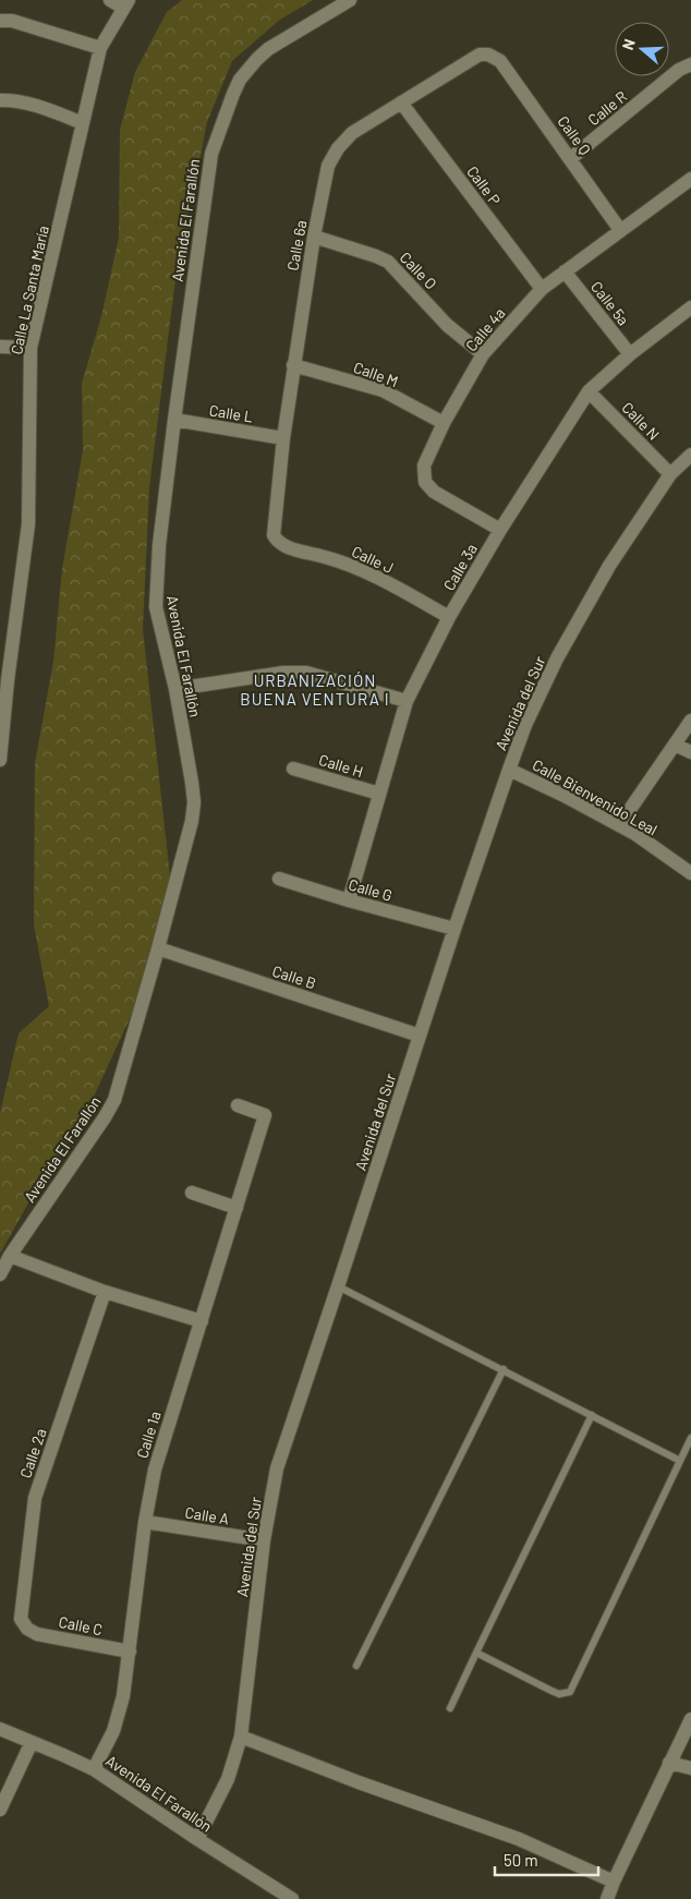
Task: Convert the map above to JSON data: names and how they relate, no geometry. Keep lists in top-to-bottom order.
{
  "streets": {
    "street": [
      "Calle R",
      "Calle Q",
      "Calle P",
      "Avenida El Farallón",
      "Calle 6a",
      "Calle O",
      "Calle La Santa María",
      "Calle 5a",
      "Calle 4a",
      "Calle M",
      "Calle L",
      "Calle N",
      "Calle J",
      "Calle 3a",
      "Avenida del Sur",
      "Calle H",
      "Calle Bienvenido Leal",
      "Calle G",
      "Calle B",
      "Calle 1a",
      "Calle 2a",
      "Calle A",
      "Calle C"
    ]
  },
  "crossings": [
    ["Calle R", "Calle Q"],
    ["Calle Q", "Calle 6a"],
    ["Calle Q", "Calle 4a"],
    ["Calle P", "Calle 6a"],
    ["Calle P", "Calle 4a"],
    ["Avenida El Farallón", "Calle L"],
    ["Avenida El Farallón", "Avenida del Sur"],
    ["Avenida El Farallón", "Calle B"],
    ["Avenida El Farallón", "Calle 1a"],
    ["Calle 6a", "Calle O"],
    ["Calle 6a", "Calle M"],
    ["Calle 6a", "Calle L"],
    ["Calle 6a", "Calle J"],
    ["Calle O", "Calle 4a"],
    ["Calle 5a", "Calle 4a"],
    ["Calle 5a", "Calle 3a"],
    ["Calle 4a", "Calle M"],
    ["Calle 4a", "Calle 3a"],
    ["Calle N", "Calle 3a"],
    ["Calle N", "Avenida del Sur"],
    ["Calle J", "Calle 3a"],
    ["Calle 3a", "Calle H"],
    ["Calle 3a", "Calle G"],
    ["Avenida del Sur", "Calle Bienvenido Leal"],
    ["Avenida del Sur", "Calle G"],
    ["Avenida del Sur", "Calle B"],
    ["Avenida del Sur", "Calle A"],
    ["Calle 1a", "Calle A"],
    ["Calle 1a", "Calle C"],
    ["Calle 2a", "Calle C"]
  ],
  "districts": ["URBANIZACIÓN BUENA VENTURA I"],
  "scale_bar": "50 m",
  "north": "left"
}
